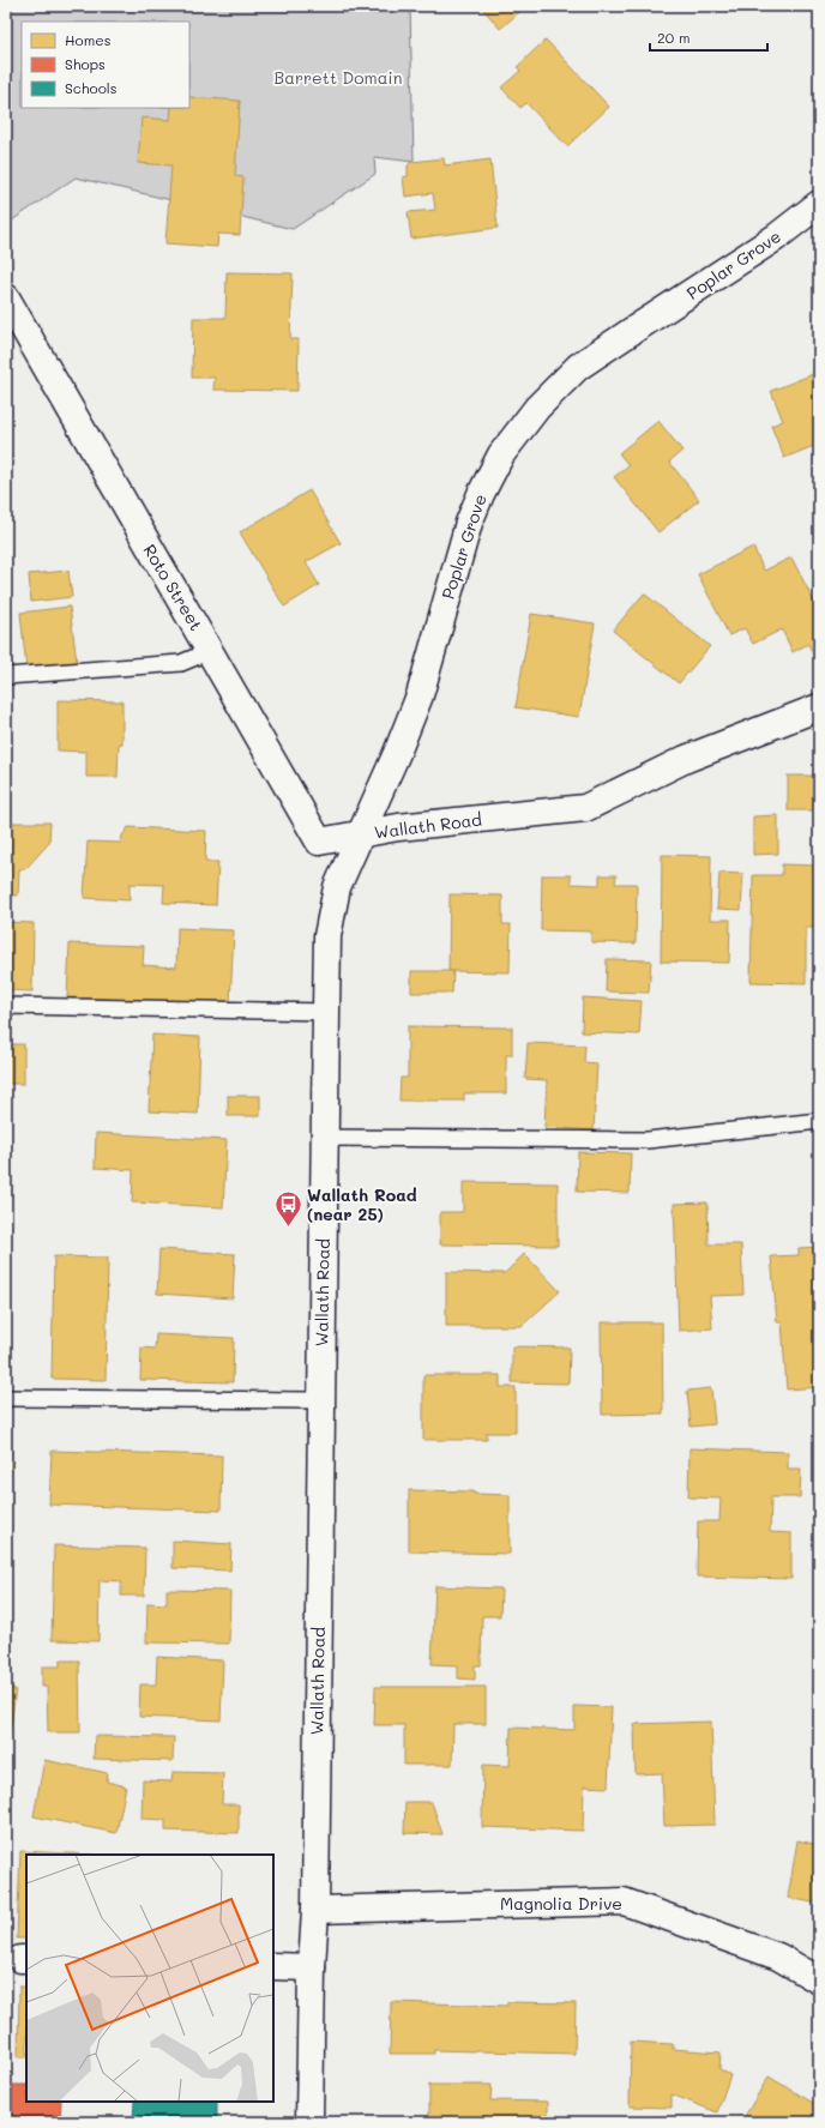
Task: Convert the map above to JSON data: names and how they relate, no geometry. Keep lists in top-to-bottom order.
{
  "streets": {
    "street": [
      "Poplar Grove",
      "Roto Street",
      "Wallath Road",
      "Magnolia Drive"
    ]
  },
  "crossings": [
    ["Poplar Grove", "Roto Street"],
    ["Poplar Grove", "Wallath Road"],
    ["Roto Street", "Wallath Road"],
    ["Wallath Road", "Magnolia Drive"]
  ],
  "parks": ["Barrett Domain"],
  "places": {
    "bus stop": ["Wallath Road (near 25)"]
  },
  "legend": ["Homes", "Shops", "Schools"],
  "scale_bar": "20 m"
}
